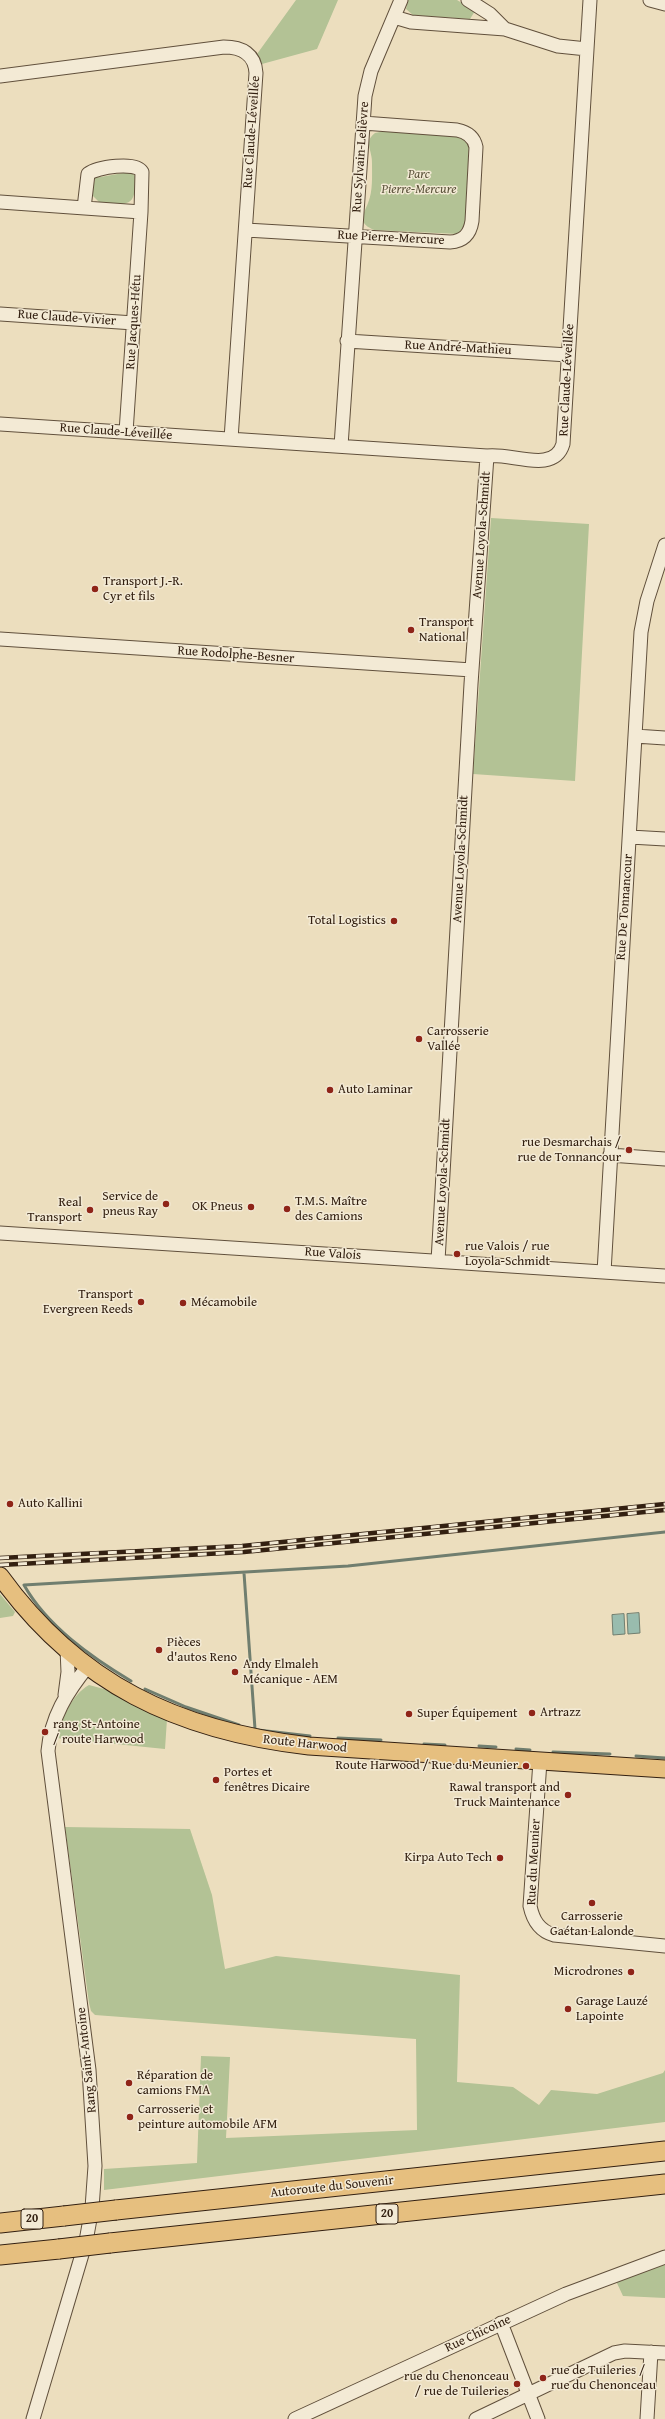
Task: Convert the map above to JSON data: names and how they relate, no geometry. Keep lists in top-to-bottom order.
{
  "streets": {
    "highway": ["Autoroute du Souvenir", "20"],
    "main road": ["Route Harwood"],
    "street": [
      "Rue Claude-Léveillée",
      "Rue Sylvain-Lelièvre",
      "Rue Pierre-Mercure",
      "Rue Claude-Vivier",
      "Rue Jacques-Hétu",
      "Rue André-Mathieu",
      "Avenue Loyola-Schmidt",
      "Rue Rodolphe-Besner",
      "Rue De Tonnancour",
      "Rue Valois",
      "Rue du Meunier",
      "Rang Saint-Antoine",
      "Rue Chicoine"
    ]
  },
  "crossings": [
    ["Rue Claude-Léveillée", "Rue Sylvain-Lelièvre"],
    ["Rue Claude-Léveillée", "Rue Pierre-Mercure"],
    ["Rue Claude-Léveillée", "Rue Jacques-Hétu"],
    ["Rue Claude-Léveillée", "Rue André-Mathieu"],
    ["Rue Claude-Léveillée", "Avenue Loyola-Schmidt"],
    ["Rue Sylvain-Lelièvre", "Rue Pierre-Mercure"],
    ["Rue Sylvain-Lelièvre", "Rue André-Mathieu"],
    ["Rue Claude-Vivier", "Rue Jacques-Hétu"],
    ["Avenue Loyola-Schmidt", "Rue Rodolphe-Besner"],
    ["Avenue Loyola-Schmidt", "Rue Valois"],
    ["Rue De Tonnancour", "Rue Valois"],
    ["Route Harwood", "Rue du Meunier"],
    ["Route Harwood", "Rang Saint-Antoine"]
  ],
  "parks": ["Parc Pierre-Mercure"],
  "places": [
    "Transport J.-R. Cyr et fils",
    "Transport National",
    "Total Logistics",
    "Carrosserie Vallée",
    "Auto Laminar",
    "rue Desmarchais / rue de Tonnancour",
    "Service de pneus Ray",
    "OK Pneus",
    "T.M.S. Maître des Camions",
    "Real Transport",
    "rue Valois / rue Loyola-Schmidt",
    "Transport Evergreen Reeds",
    "Mécamobile",
    "Auto Kallini",
    "Pièces d'autos Reno",
    "Andy Elmaleh Mécanique - AEM",
    "Artrazz",
    "Super Équipement",
    "rang St-Antoine / route Harwood",
    "Route Harwood / Rue du Meunier",
    "Portes et fenêtres Dicaire",
    "Rawal transport and Truck Maintenance",
    "Kirpa Auto Tech",
    "Carrosserie Gaétan Lalonde",
    "Microdrones",
    "Garage Lauzé Lapointe",
    "Réparation de camions FMA",
    "Carrosserie et peinture automobile AFM",
    "rue de Tuileries / rue du Chenonceau",
    "rue du Chenonceau / rue de Tuileries"
  ]
}
